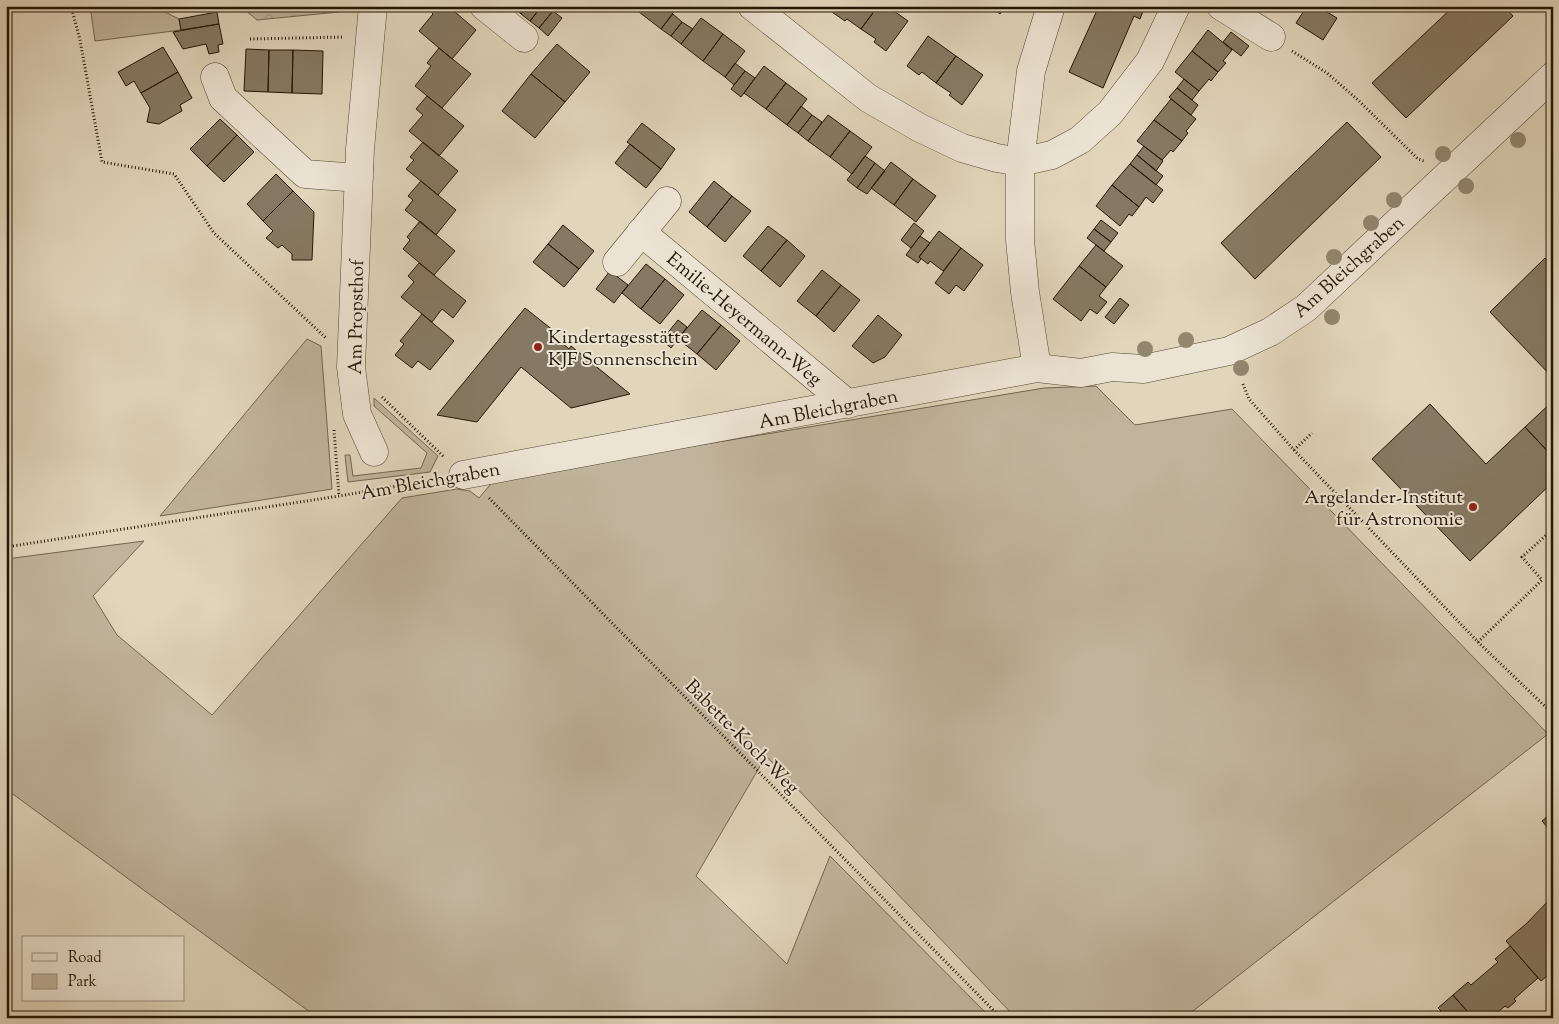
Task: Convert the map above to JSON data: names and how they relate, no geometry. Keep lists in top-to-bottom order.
{
  "streets": {
    "street": ["Am Bleichgraben", "Am Propsthof", "Emilie-Heyermann-Weg"],
    "path": ["Babette-Koch-Weg"]
  },
  "crossings": [
    ["Am Bleichgraben", "Emilie-Heyermann-Weg"],
    ["Am Bleichgraben", "Babette-Koch-Weg"],
    ["Am Propsthof", "Babette-Koch-Weg"]
  ],
  "places": ["Kindertagesstätte KJF Sonnenschein", "Argelander-Institut für Astronomie"],
  "legend": ["Road", "Park"]
}
